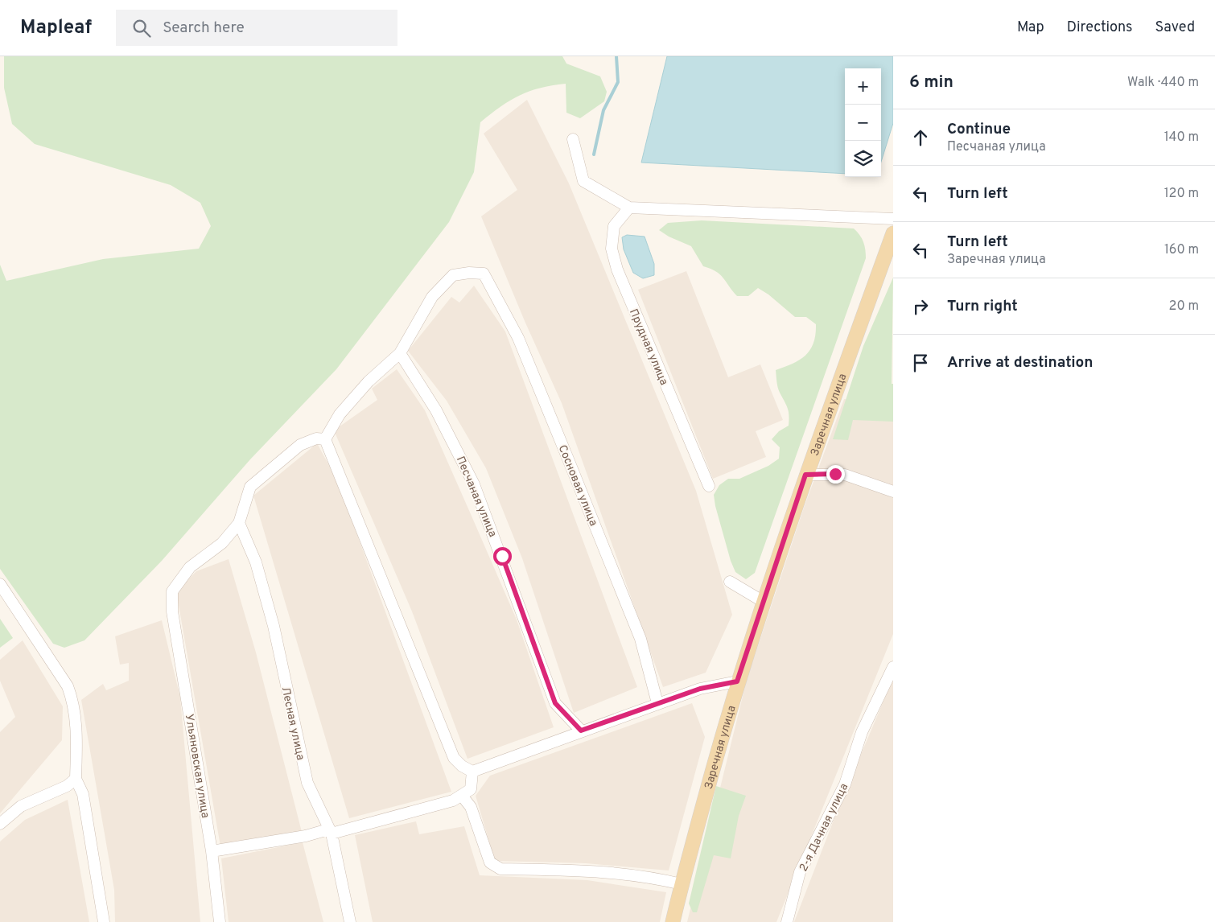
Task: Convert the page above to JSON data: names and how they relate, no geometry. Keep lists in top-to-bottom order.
{
  "streets": {
    "main road": ["Заречная улица"],
    "street": [
      "Прудная улица",
      "Сосновая улица",
      "Песчаная улица",
      "Лесная улица",
      "Ульяновская улица",
      "2-я Дачная улица"
    ]
  },
  "crossings": [
    ["Сосновая улица", "Песчаная улица"],
    ["Лесная улица", "Ульяновская улица"]
  ],
  "page": {
    "header": "Mapleaf",
    "search": "Search here",
    "nav": ["Map", "Directions", "Saved"],
    "heading": ["6 min", "Walk · 440 m"],
    "map_buttons": ["+", "−"],
    "list": [
      ["Continue", "Песчаная улица", "140 m"],
      ["Turn left", "120 m"],
      ["Turn left", "Заречная улица", "160 m"],
      ["Turn right", "20 m"],
      "Arrive at destination"
    ]
  }
}
